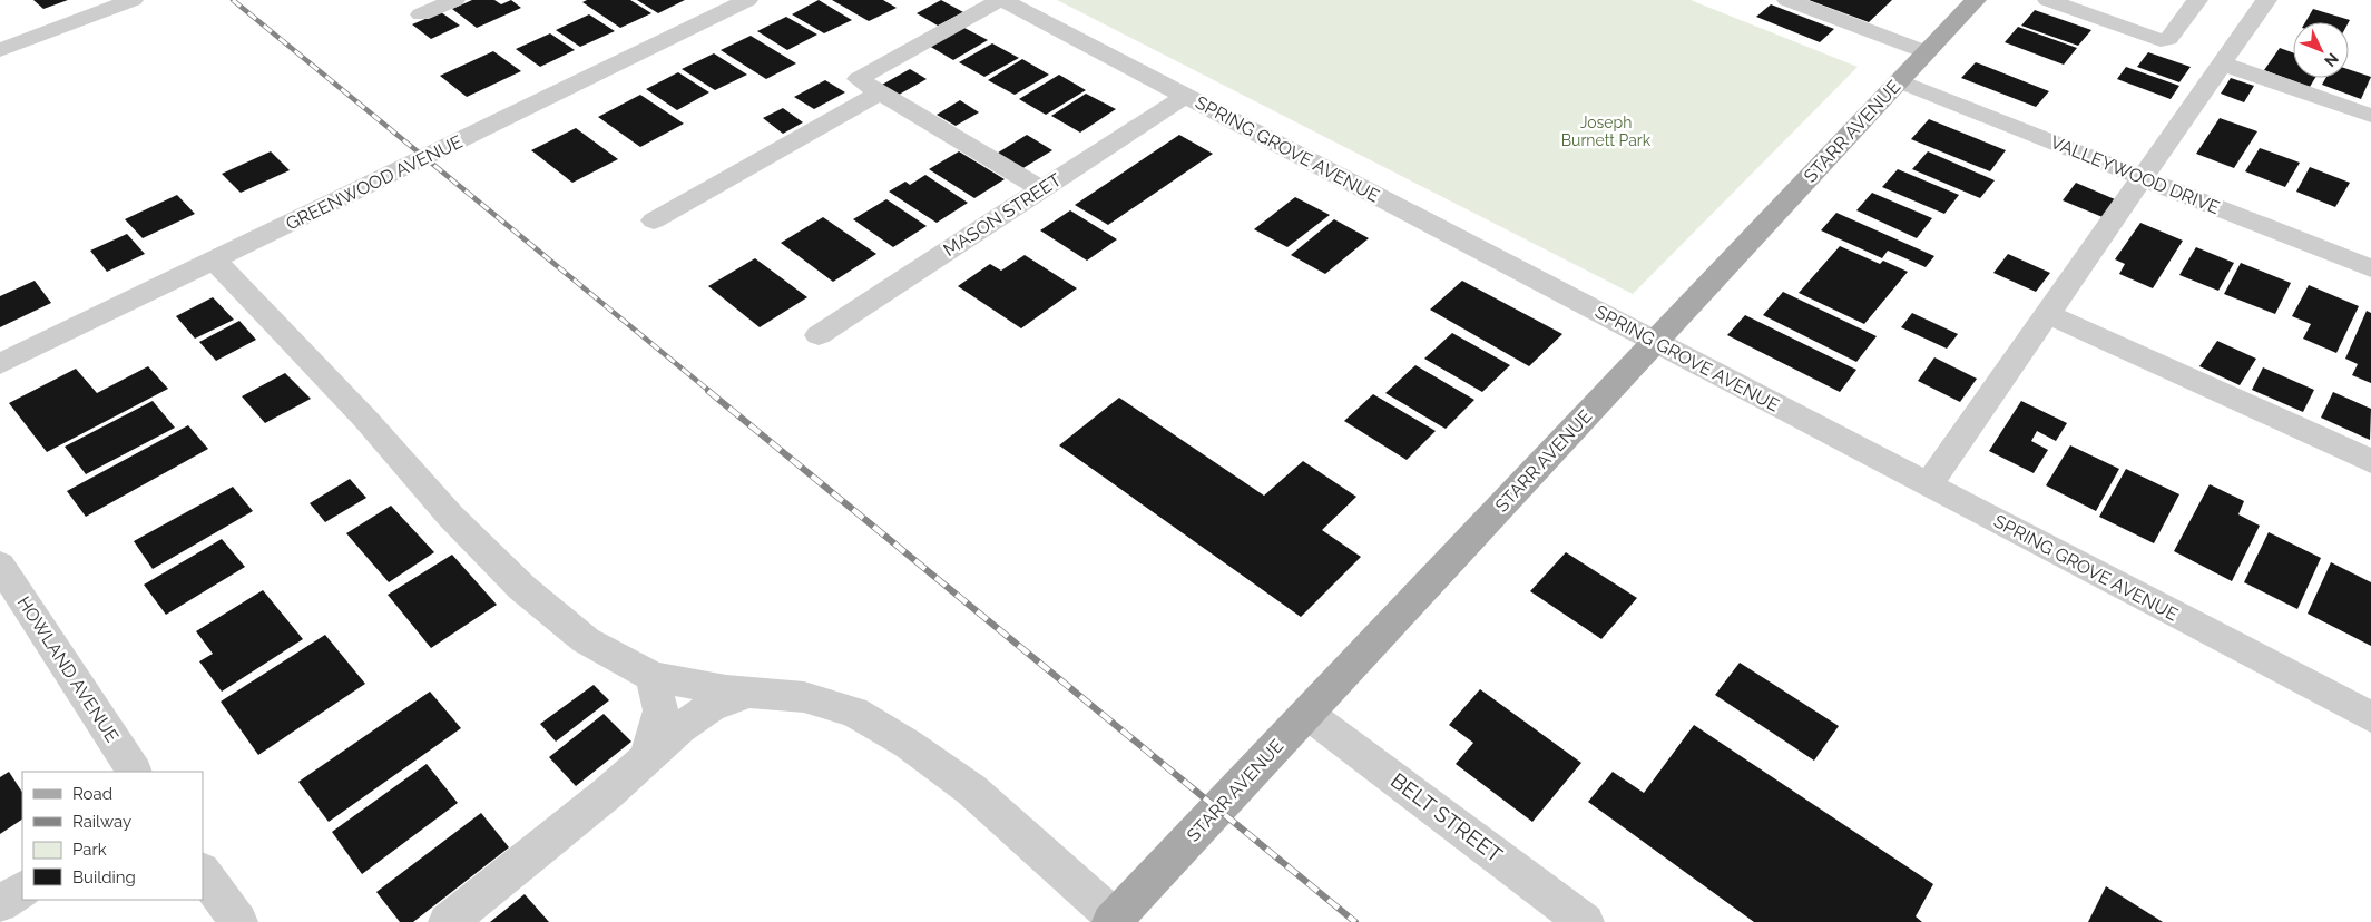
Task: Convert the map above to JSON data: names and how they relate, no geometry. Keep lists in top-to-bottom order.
{
  "streets": {
    "main road": ["STARR AVENUE"],
    "street": [
      "SPRING GROVE AVENUE",
      "VALLEYWOOD DRIVE",
      "GREENWOOD AVENUE",
      "MASON STREET",
      "HOWLAND AVENUE",
      "BELT STREET"
    ]
  },
  "crossings": [
    ["STARR AVENUE", "SPRING GROVE AVENUE"],
    ["STARR AVENUE", "VALLEYWOOD DRIVE"],
    ["STARR AVENUE", "BELT STREET"],
    ["SPRING GROVE AVENUE", "MASON STREET"]
  ],
  "parks": ["Joseph Burnett Park"],
  "legend": [
    "Road",
    "Railway",
    "Park",
    "Building"
  ],
  "north": "bottom right"
}
